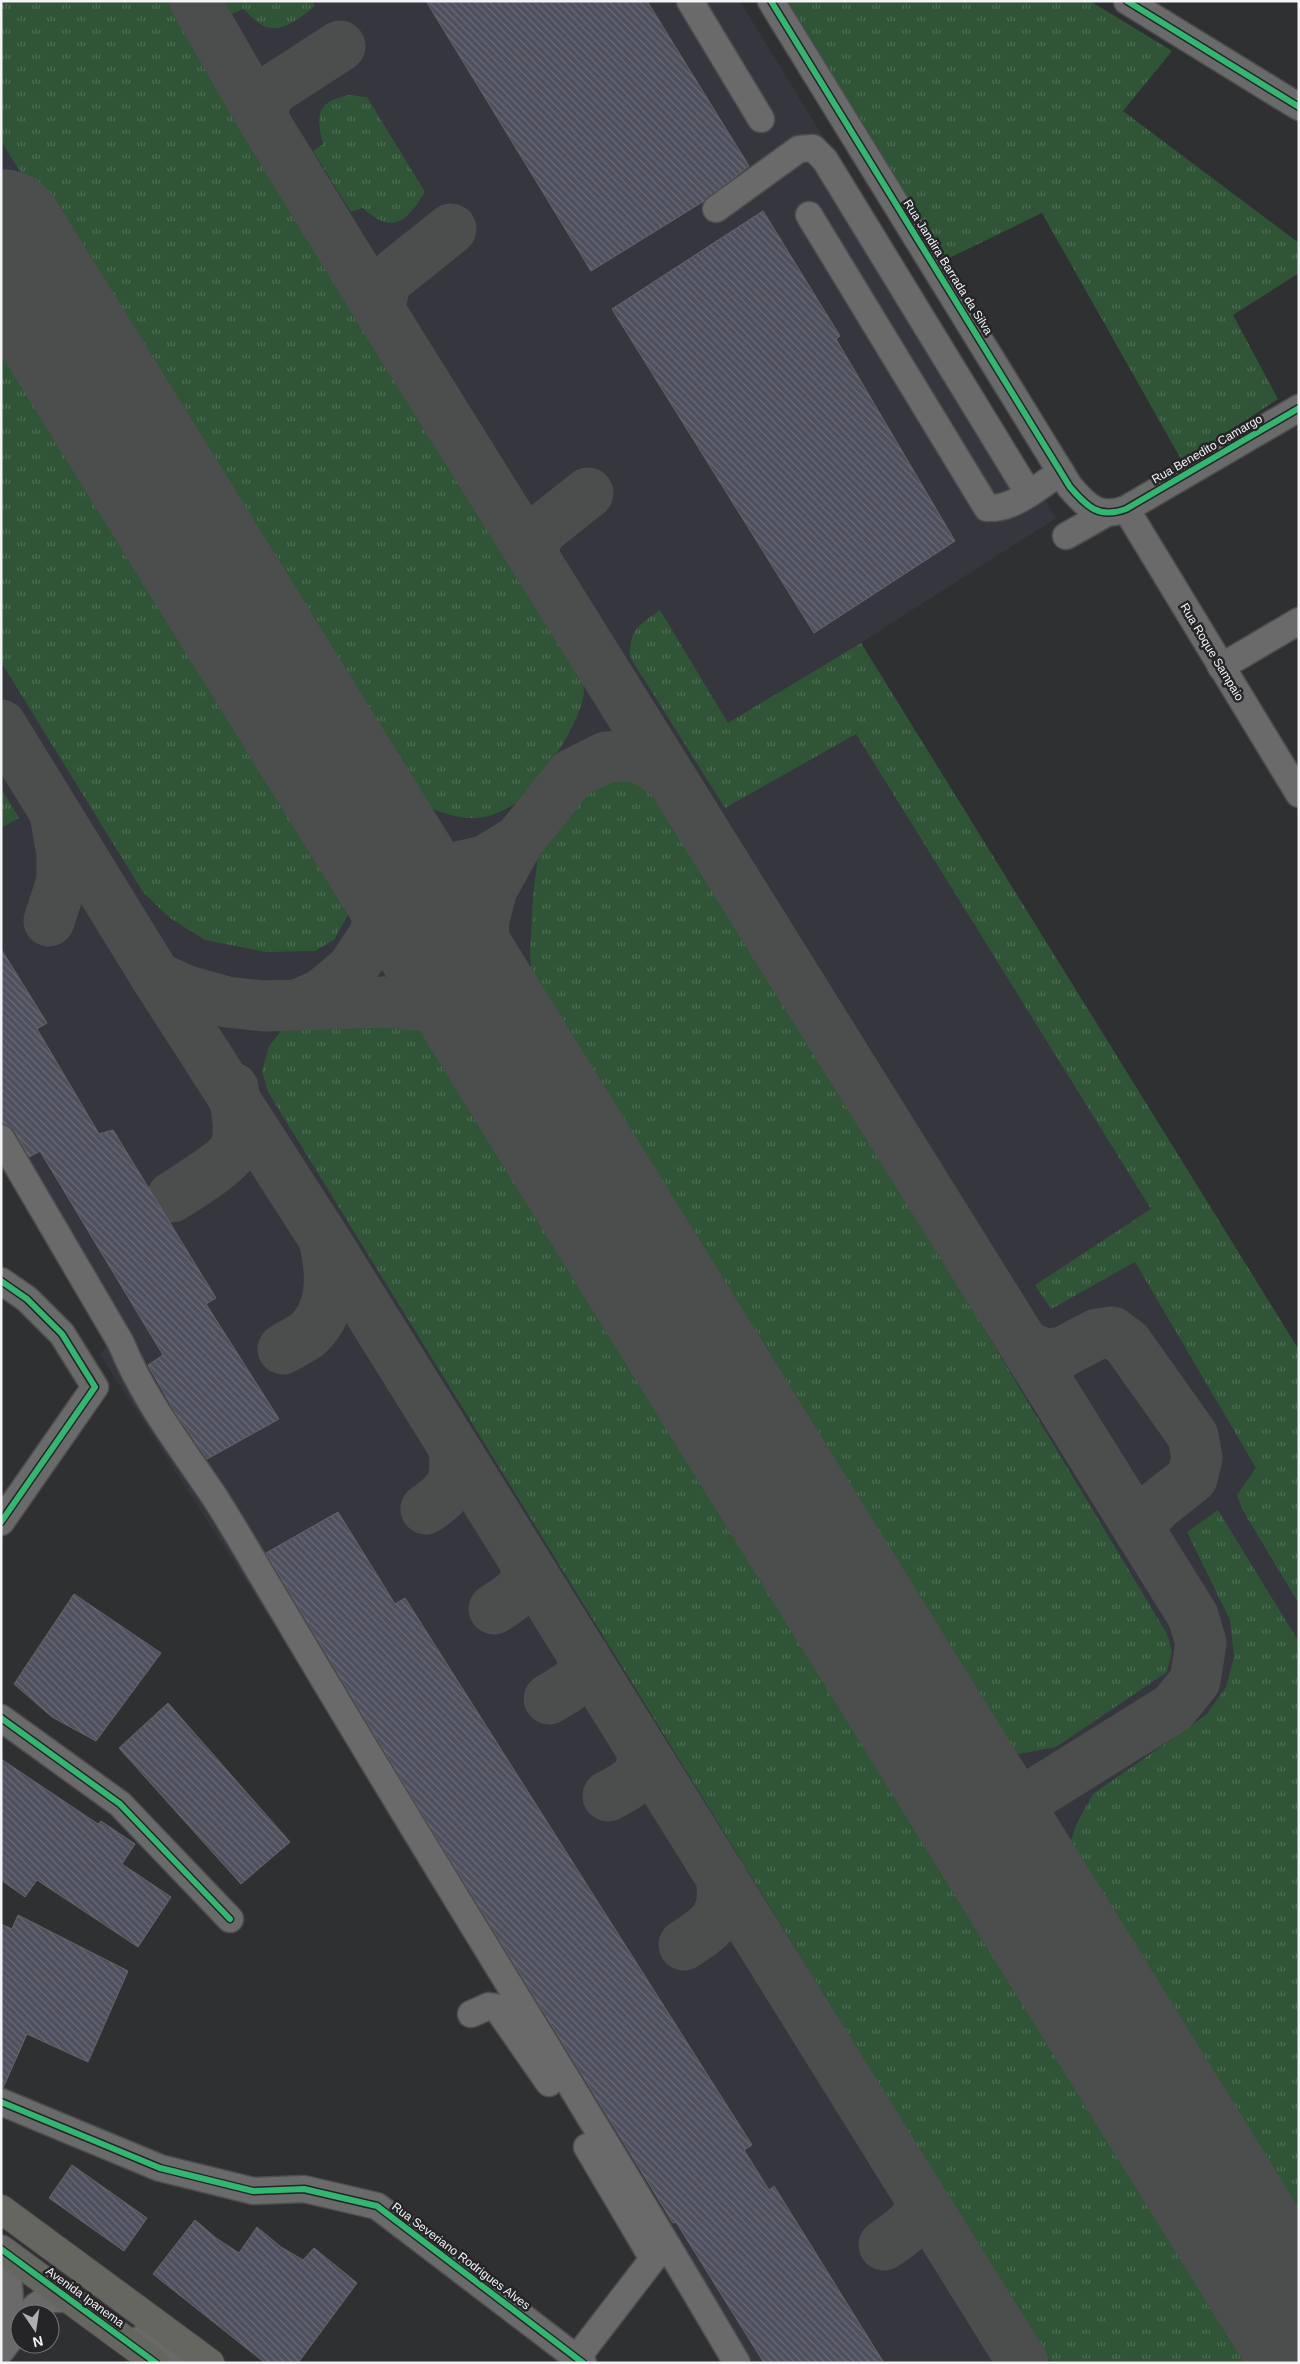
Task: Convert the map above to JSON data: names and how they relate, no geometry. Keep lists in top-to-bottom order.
{
  "streets": {
    "main road": ["Avenida Ipanema"],
    "street": [
      "Rua Jandira Barrada da Silva",
      "Rua Benedito Camargo",
      "Rua Roque Sampaio",
      "Rua Severiano Rodrigues Alves"
    ]
  },
  "crossings": [
    ["Rua Jandira Barrada da Silva", "Rua Benedito Camargo"],
    ["Rua Jandira Barrada da Silva", "Rua Roque Sampaio"],
    ["Rua Benedito Camargo", "Rua Roque Sampaio"]
  ],
  "north": "bottom"
}
